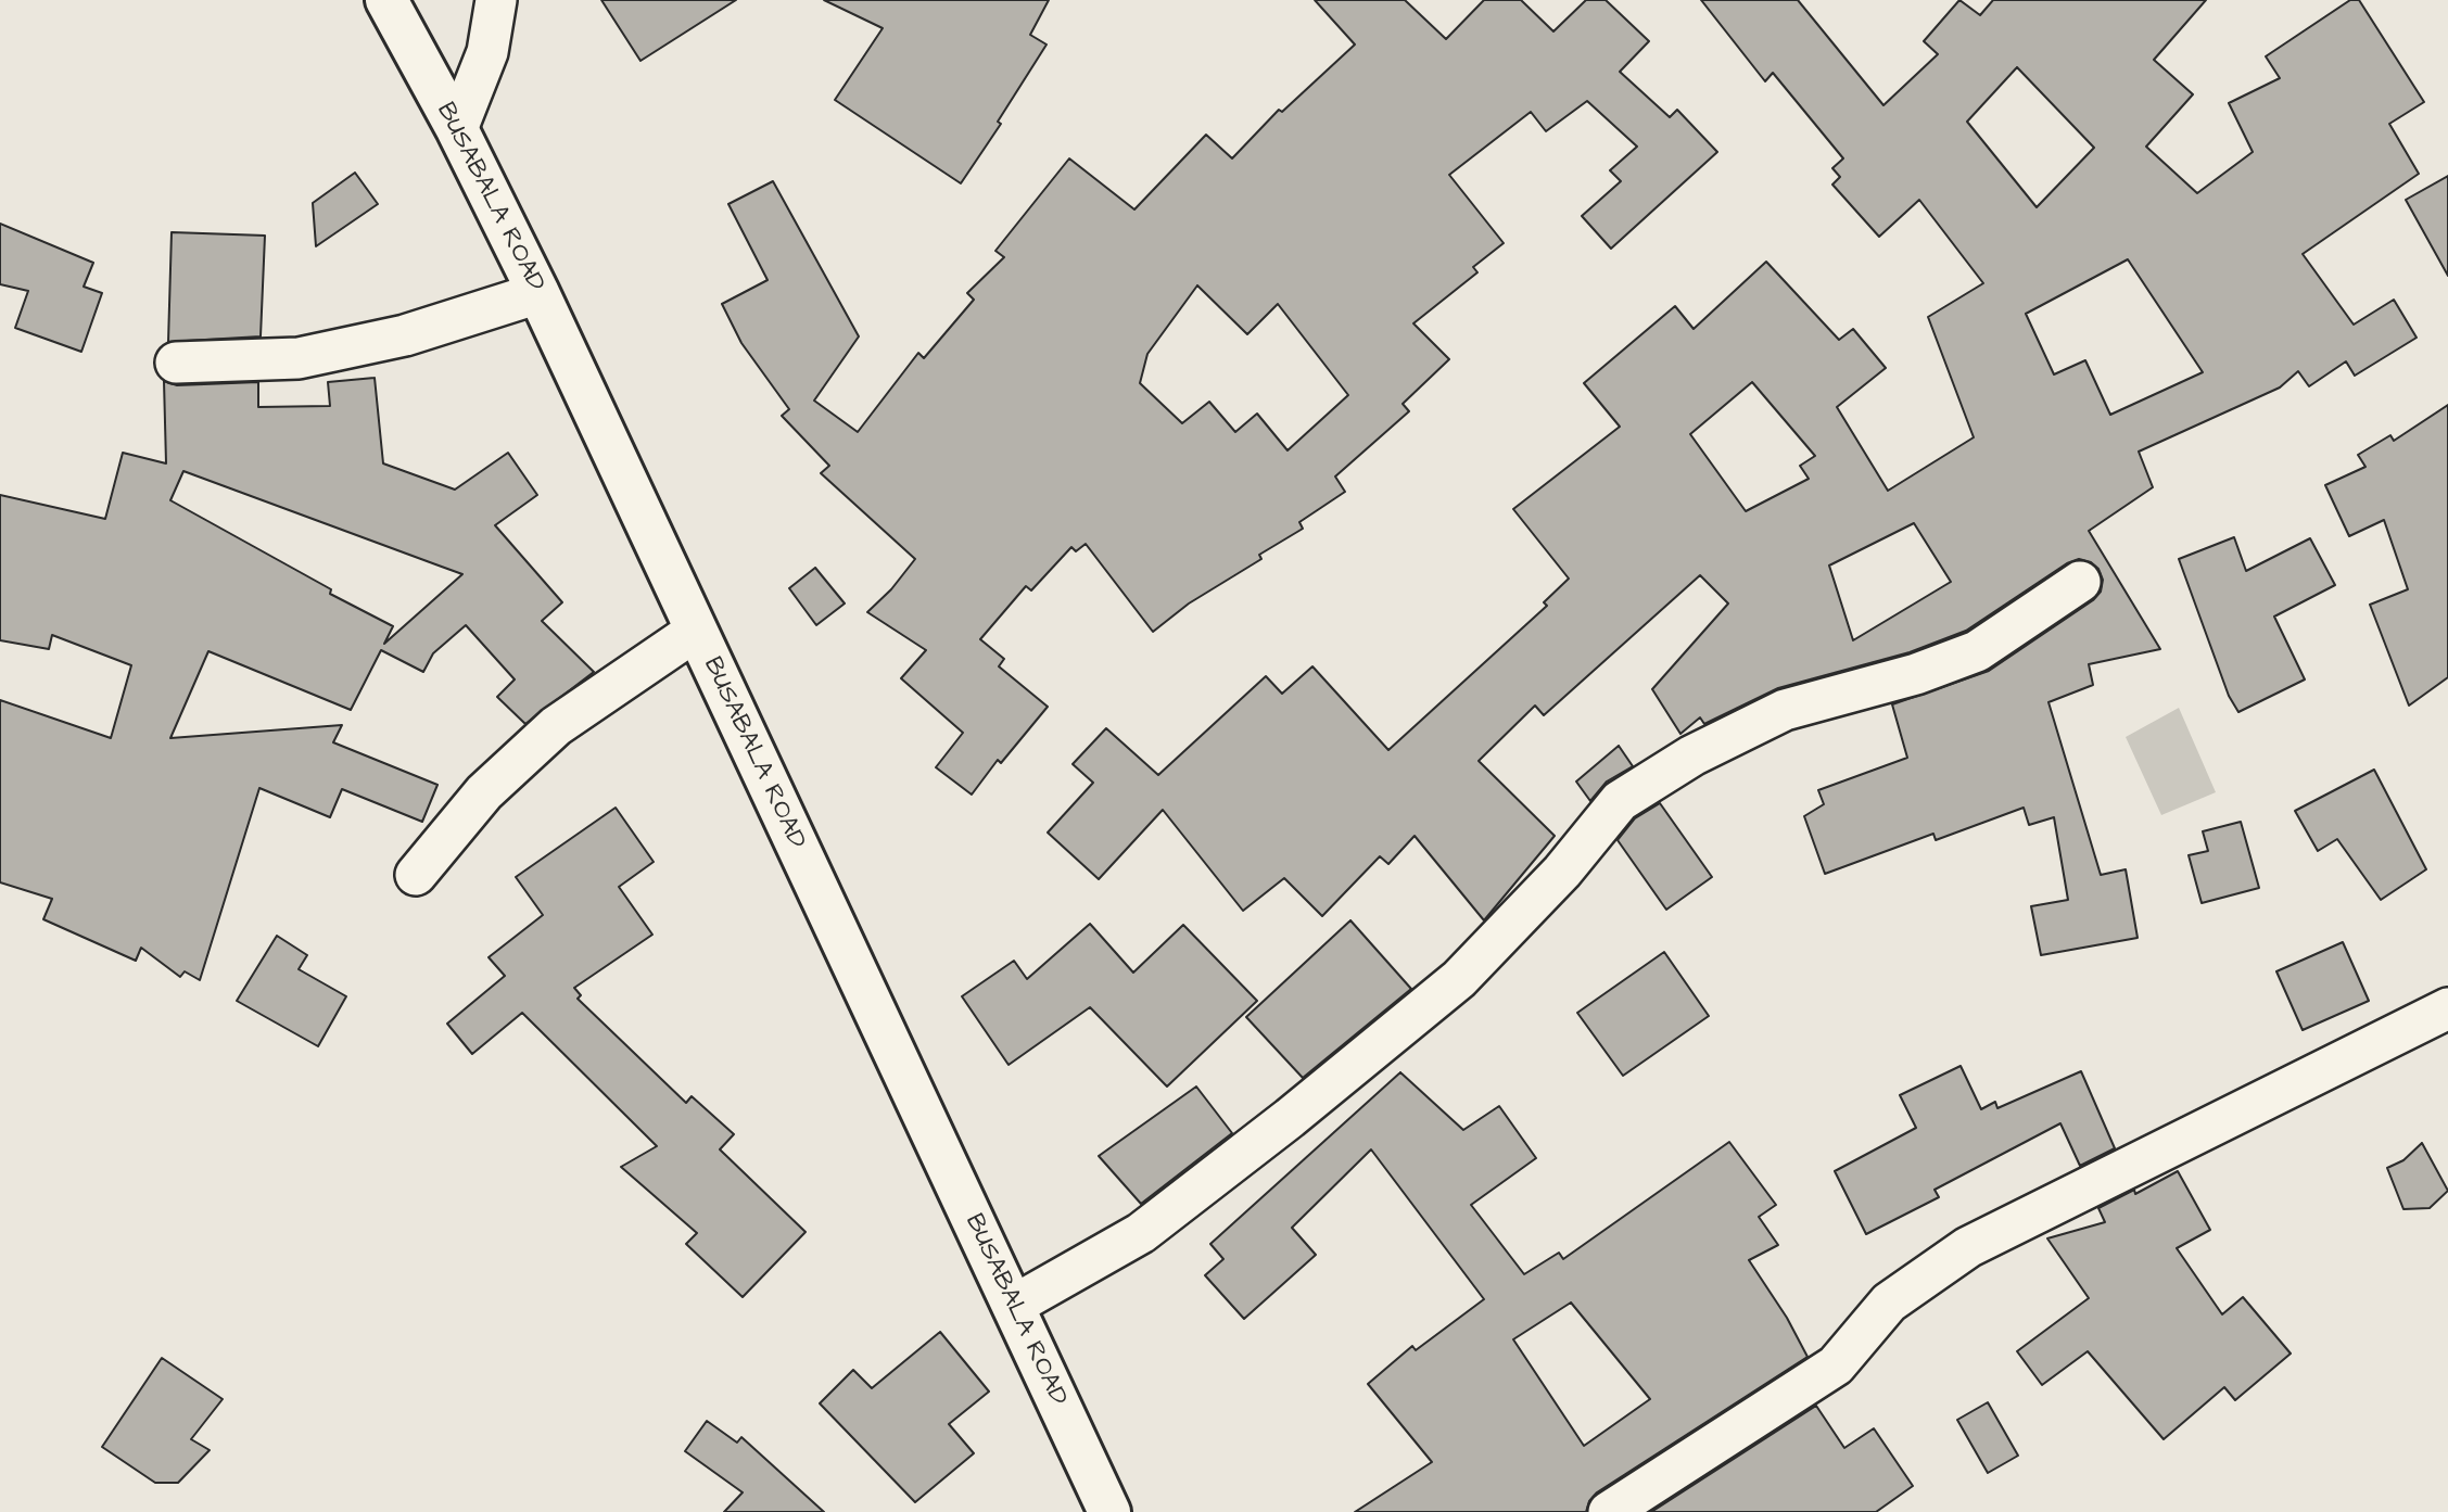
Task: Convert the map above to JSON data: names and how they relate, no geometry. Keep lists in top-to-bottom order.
{
  "streets": {
    "street": ["BUSABALA ROAD"]
  }
}
